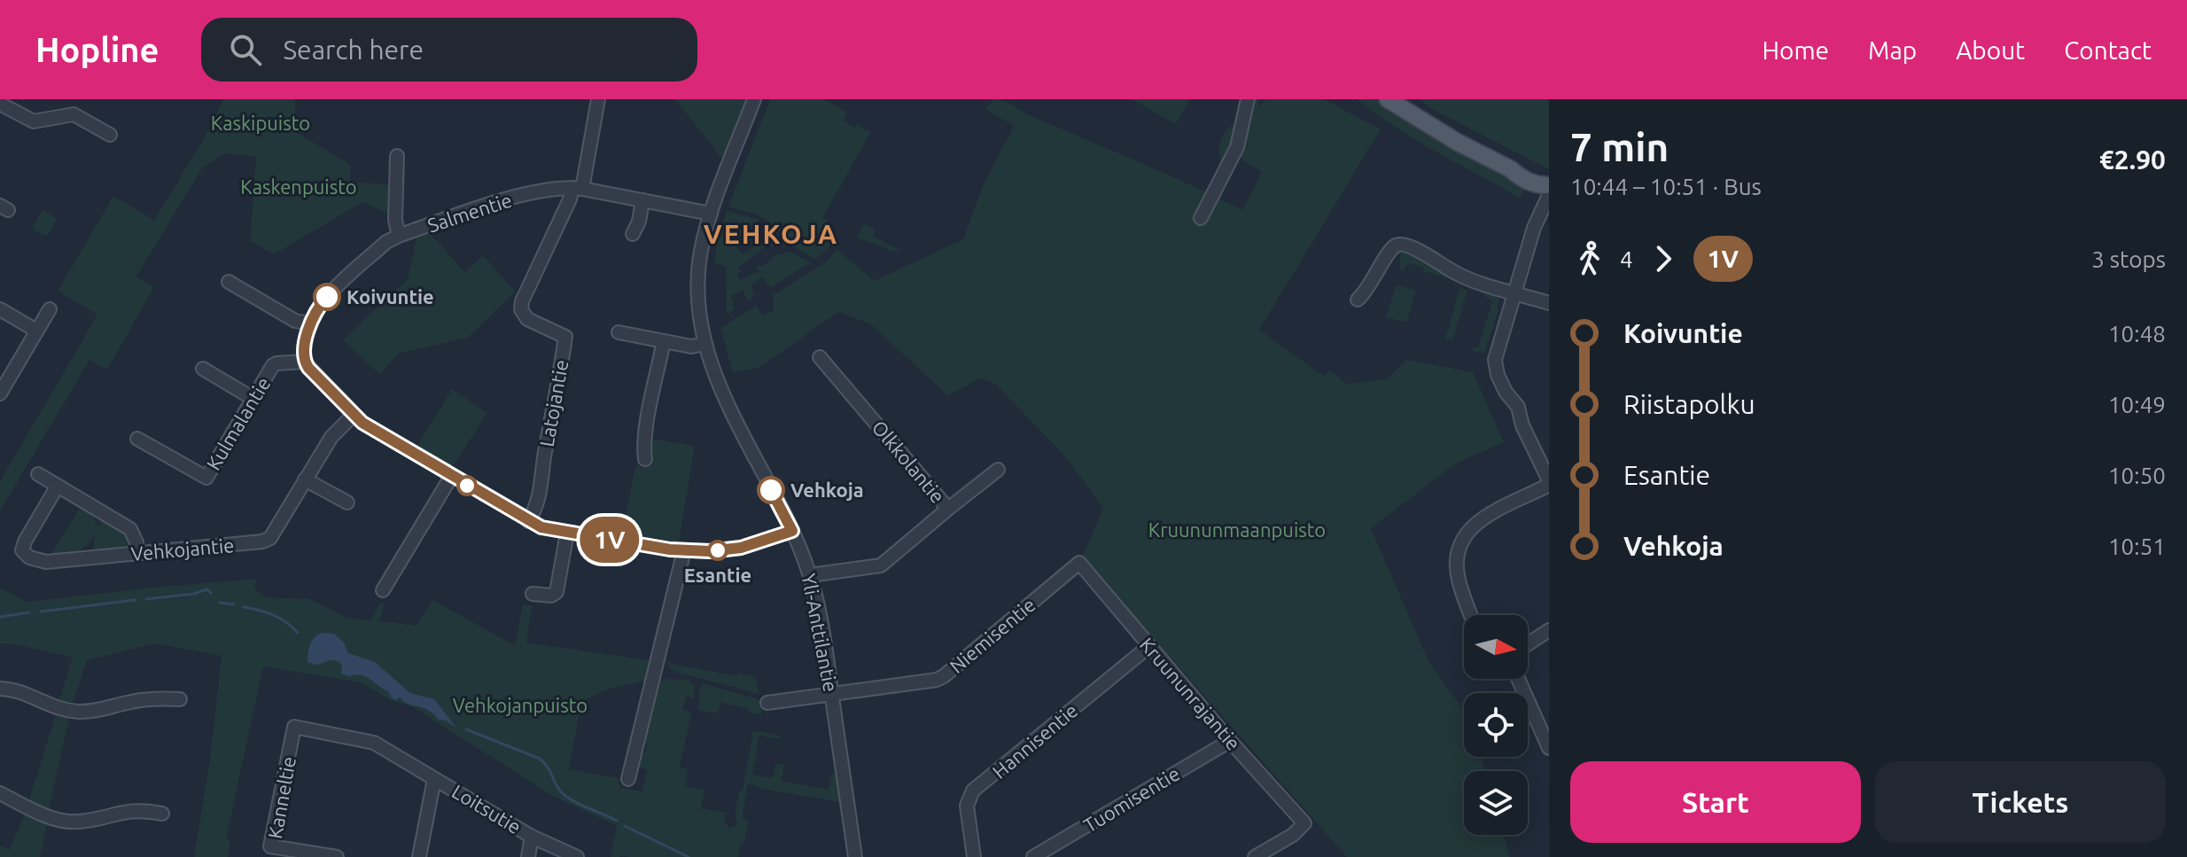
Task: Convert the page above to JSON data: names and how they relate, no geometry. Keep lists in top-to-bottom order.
{
  "streets": {
    "street": [
      "Salmentie",
      "Latojantie",
      "Kulmalantie",
      "Olkkolantie",
      "Vehkojantie",
      "Yli-Anttilantie",
      "Niemisentie",
      "Kruununrajantie",
      "Hannisentie",
      "Kanneltie",
      "Tuomisentie",
      "Loitsutie"
    ]
  },
  "crossings": [
    ["Salmentie", "Latojantie"],
    ["Salmentie", "Kulmalantie"],
    ["Salmentie", "Yli-Anttilantie"],
    ["Olkkolantie", "Yli-Anttilantie"],
    ["Yli-Anttilantie", "Niemisentie"],
    ["Niemisentie", "Kruununrajantie"],
    ["Kruununrajantie", "Hannisentie"],
    ["Kruununrajantie", "Tuomisentie"],
    ["Kanneltie", "Loitsutie"]
  ],
  "districts": ["VEHKOJA"],
  "parks": [
    "Kaskipuisto",
    "Kaskenpuisto",
    "Kruununmaanpuisto",
    "Vehkojanpuisto"
  ],
  "places": ["Koivuntie", "Vehkoja", "Esantie"],
  "lines": ["bus line 1V"],
  "north": "right",
  "page": {
    "header": "Hopline",
    "search": "Search here",
    "nav": [
      "Home",
      "Map",
      "About",
      "Contact"
    ],
    "on_map": "1V",
    "heading": ["7 min", "10:44 – 10:51 · Bus", "€2.90"],
    "legs": ["4", "1V", "3 stops"],
    "list": [
      {
        "name": "Koivuntie",
        "value": "10:48"
      },
      {
        "name": "Riistapolku",
        "value": "10:49"
      },
      {
        "name": "Esantie",
        "value": "10:50"
      },
      {
        "name": "Vehkoja",
        "value": "10:51"
      }
    ],
    "buttons": ["Start", "Tickets"]
  }
}
